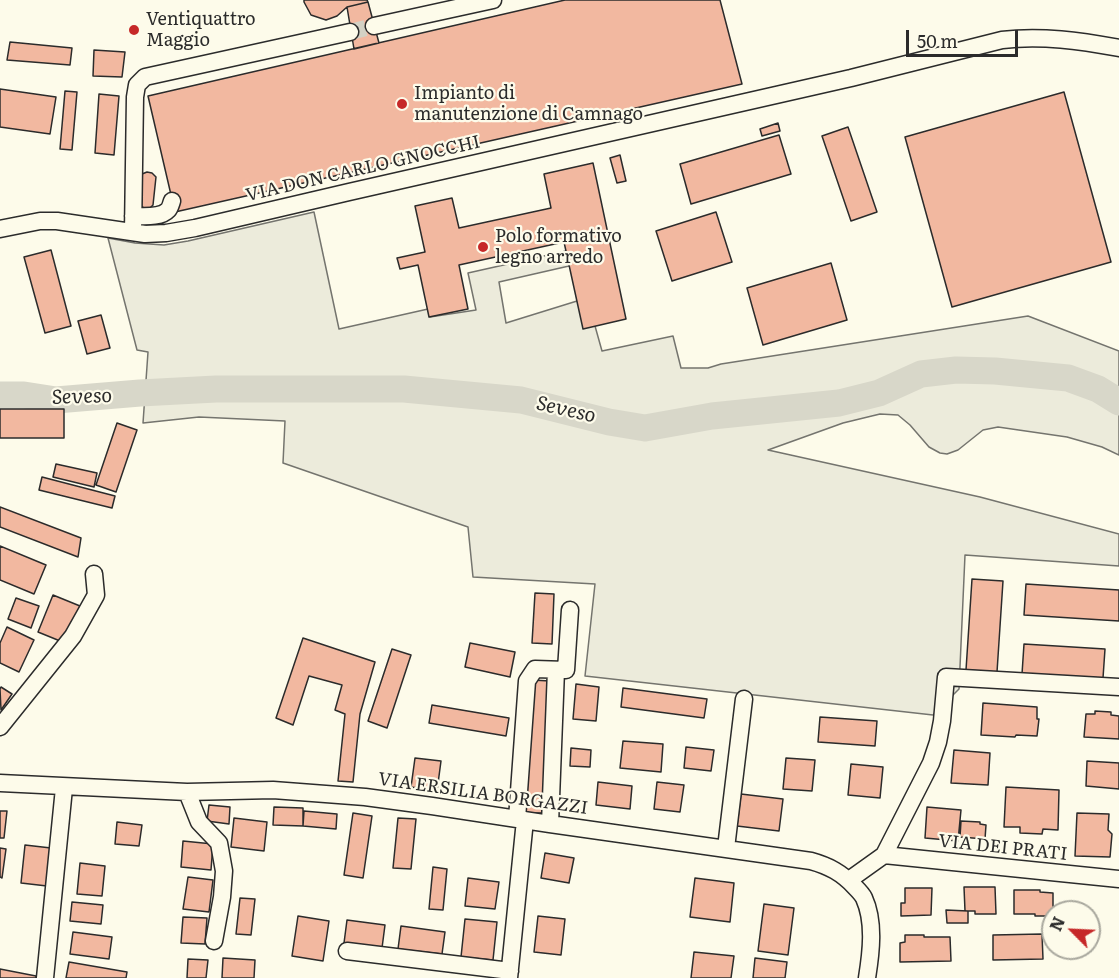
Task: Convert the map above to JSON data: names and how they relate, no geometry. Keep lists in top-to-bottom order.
{
  "streets": {
    "street": ["VIA DON CARLO GNOCCHI", "VIA ERSILIA BORGAZZI", "VIA DEI PRATI"]
  },
  "water": ["Seveso"],
  "places": ["Ventiquattro Maggio", "Impianto di manutenzione di Camnago", "Polo formativo legno arredo"],
  "scale_bar": "50 m",
  "north": "top left"
}
